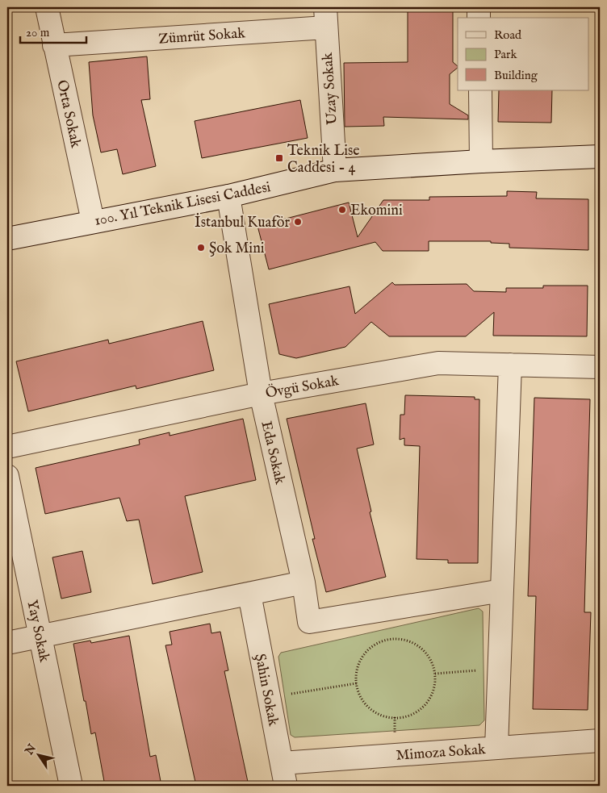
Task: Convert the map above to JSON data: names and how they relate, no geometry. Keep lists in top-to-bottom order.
{
  "streets": {
    "street": [
      "Zümrüt Sokak",
      "Uzay Sokak",
      "Orta Sokak",
      "100. Yıl Teknik Lisesi Caddesi",
      "Övgü Sokak",
      "Eda Sokak",
      "Yay Sokak",
      "Şahin Sokak",
      "Mimoza Sokak"
    ]
  },
  "crossings": [
    ["Zümrüt Sokak", "Uzay Sokak"],
    ["Zümrüt Sokak", "Orta Sokak"],
    ["Uzay Sokak", "100. Yıl Teknik Lisesi Caddesi"],
    ["Orta Sokak", "100. Yıl Teknik Lisesi Caddesi"],
    ["100. Yıl Teknik Lisesi Caddesi", "Eda Sokak"],
    ["Övgü Sokak", "Eda Sokak"],
    ["Şahin Sokak", "Mimoza Sokak"]
  ],
  "places": {
    "transit": ["Teknik Lise Caddesi - 4"],
    "other": ["Ekomini", "İstanbul Kuaför", "Şok Mini"]
  },
  "legend": ["Road", "Park", "Building"],
  "scale_bar": "20 m",
  "north": "top left"
}
